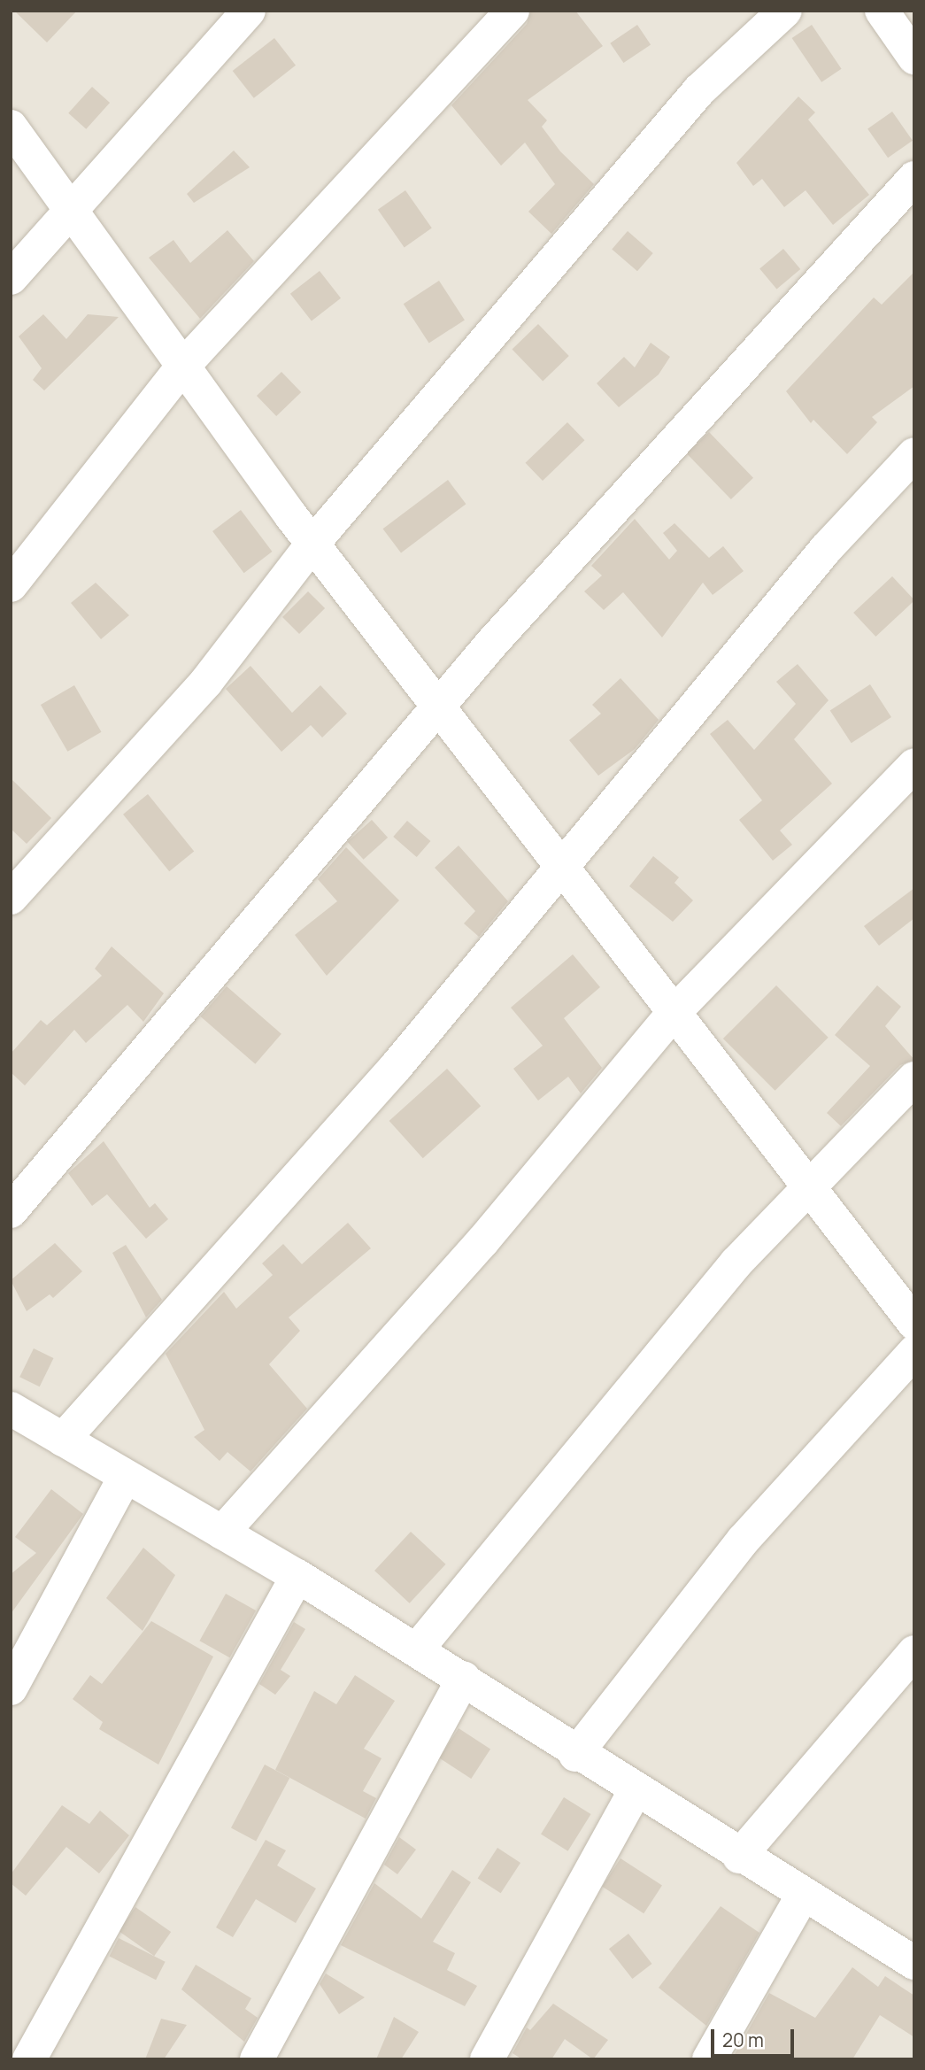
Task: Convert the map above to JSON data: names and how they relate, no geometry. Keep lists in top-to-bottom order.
{
  "scale_bar": "20 m"
}
